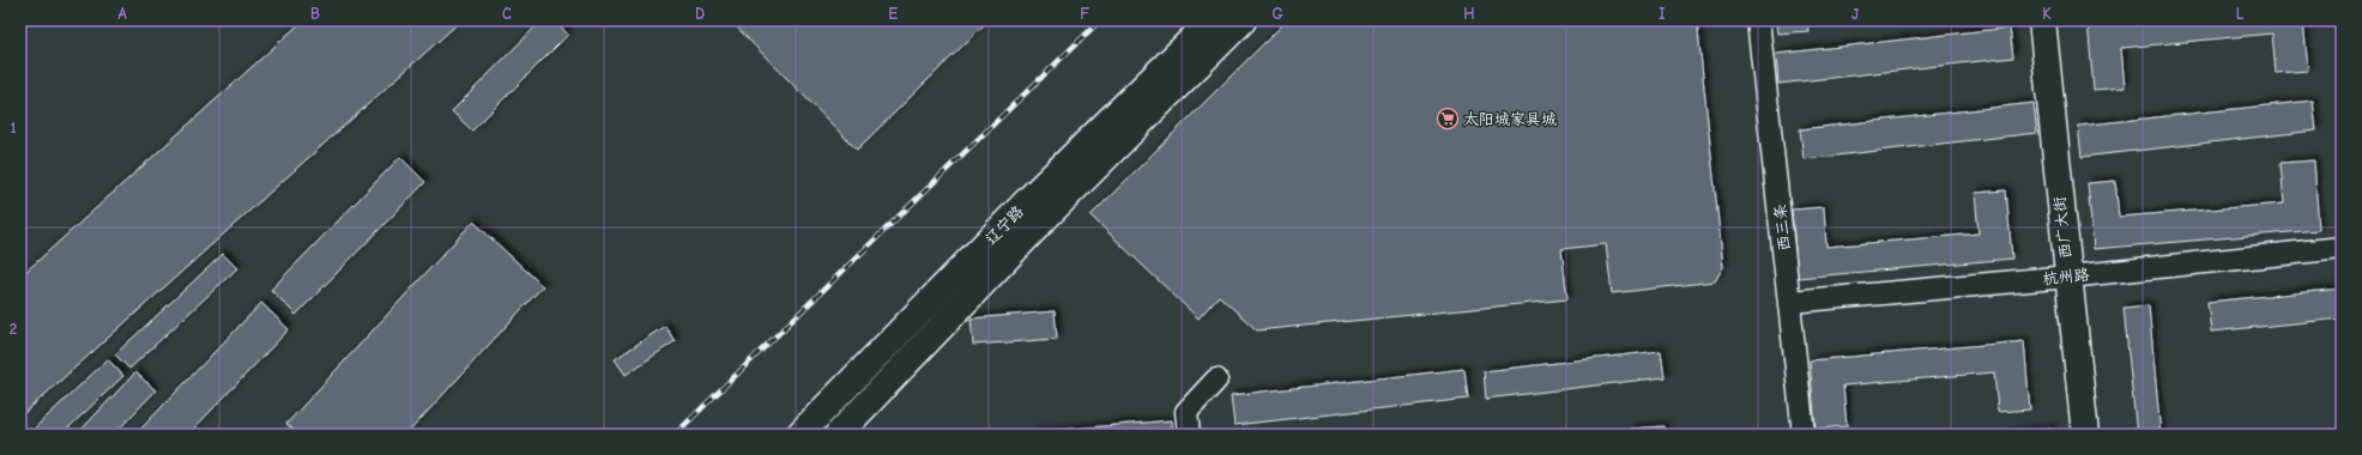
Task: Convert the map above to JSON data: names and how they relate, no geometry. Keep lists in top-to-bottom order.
{
  "streets": {
    "main road": ["辽宁路", "西广大街"],
    "street": ["西三条", "杭州路"]
  },
  "crossings": [
    ["西三条", "杭州路"],
    ["西广大街", "杭州路"]
  ],
  "places": {
    "supermarket": ["太阳城家具城"]
  },
  "grid": {
    "columns": [
      "A",
      "B",
      "C",
      "D",
      "E",
      "F",
      "G",
      "H",
      "I",
      "J",
      "K",
      "L"
    ],
    "rows": ["1", "2"]
  }
}
